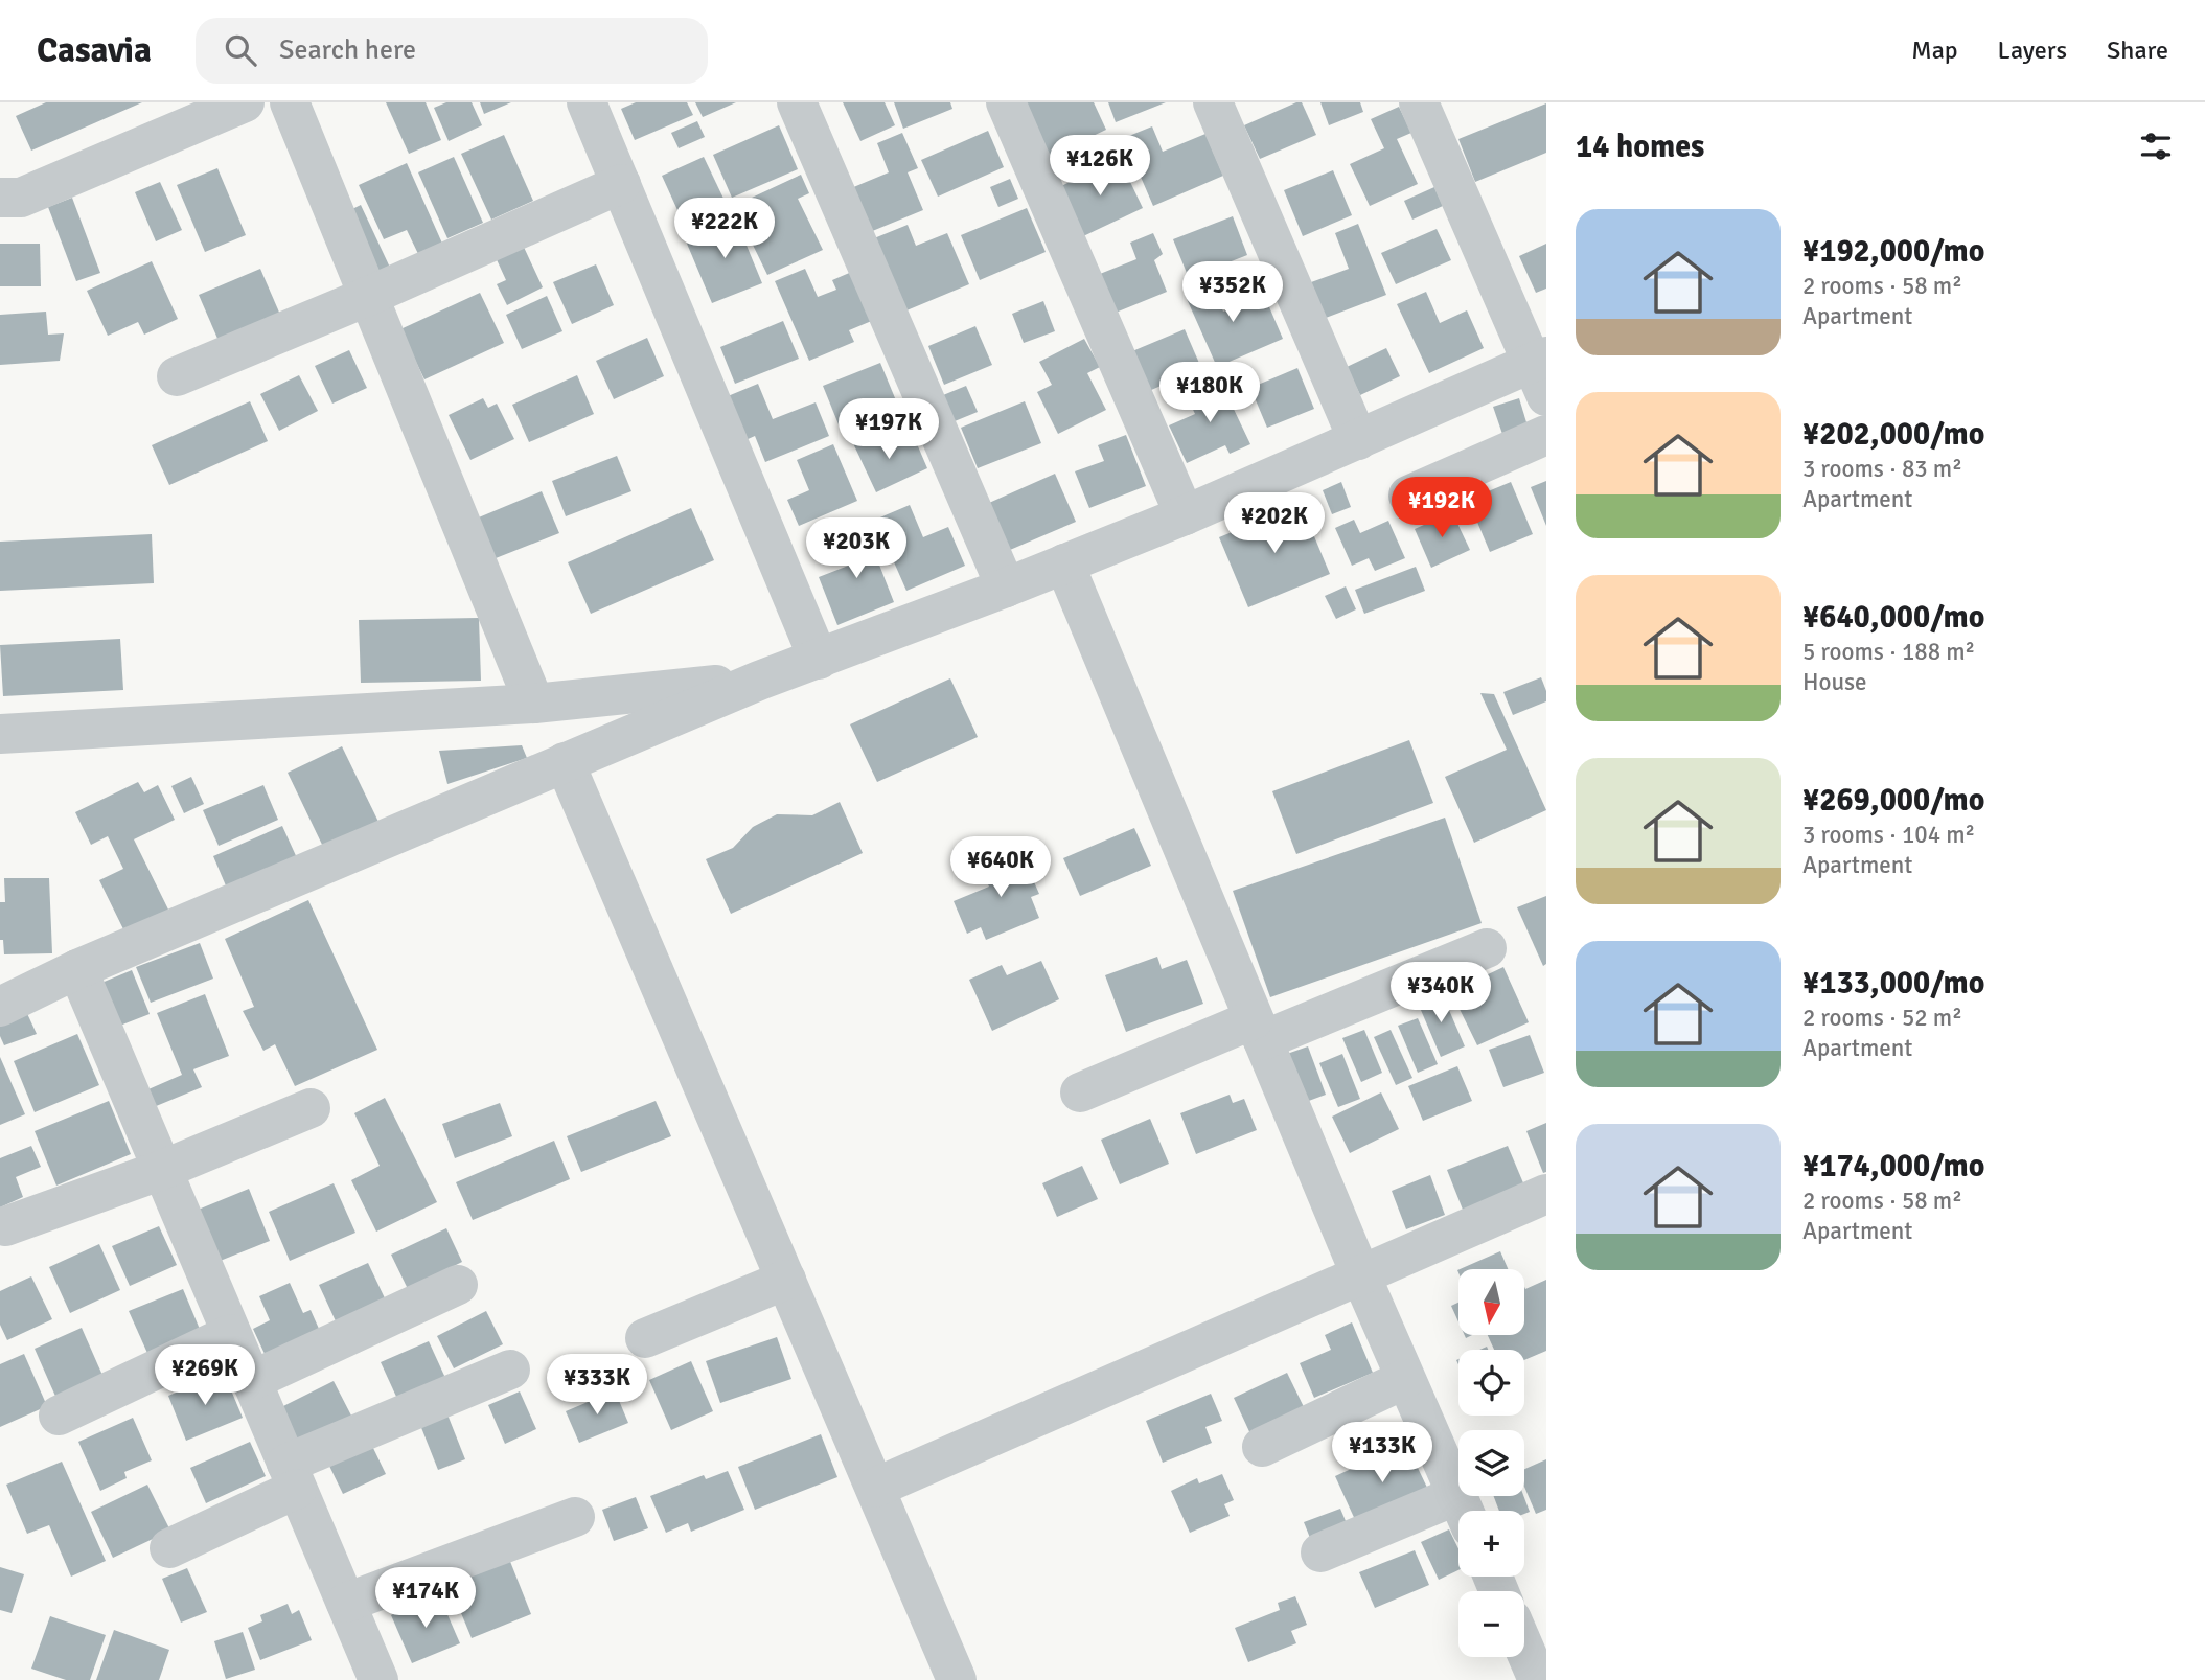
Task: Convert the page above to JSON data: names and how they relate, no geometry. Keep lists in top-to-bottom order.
{
  "north": "bottom",
  "page": {
    "header": "Casavia",
    "search": "Search here",
    "nav": ["Map", "Layers", "Share"],
    "heading": "14 homes",
    "price": [
      "¥126K",
      "¥222K",
      "¥352K",
      "¥180K",
      "¥197K",
      "¥192K",
      "¥202K",
      "¥203K",
      "¥640K",
      "¥340K",
      "¥269K",
      "¥333K",
      "¥133K",
      "¥174K"
    ],
    "list": [
      {
        "name": "¥192,000/mo",
        "note": "2 rooms · 58 m² · Apartment"
      },
      {
        "name": "¥202,000/mo",
        "note": "3 rooms · 83 m² · Apartment"
      },
      {
        "name": "¥640,000/mo",
        "note": "5 rooms · 188 m² · House"
      },
      {
        "name": "¥269,000/mo",
        "note": "3 rooms · 104 m² · Apartment"
      },
      {
        "name": "¥133,000/mo",
        "note": "2 rooms · 52 m² · Apartment"
      },
      {
        "name": "¥174,000/mo",
        "note": "2 rooms · 58 m² · Apartment"
      }
    ],
    "map_buttons": ["+", "−"]
  }
}
